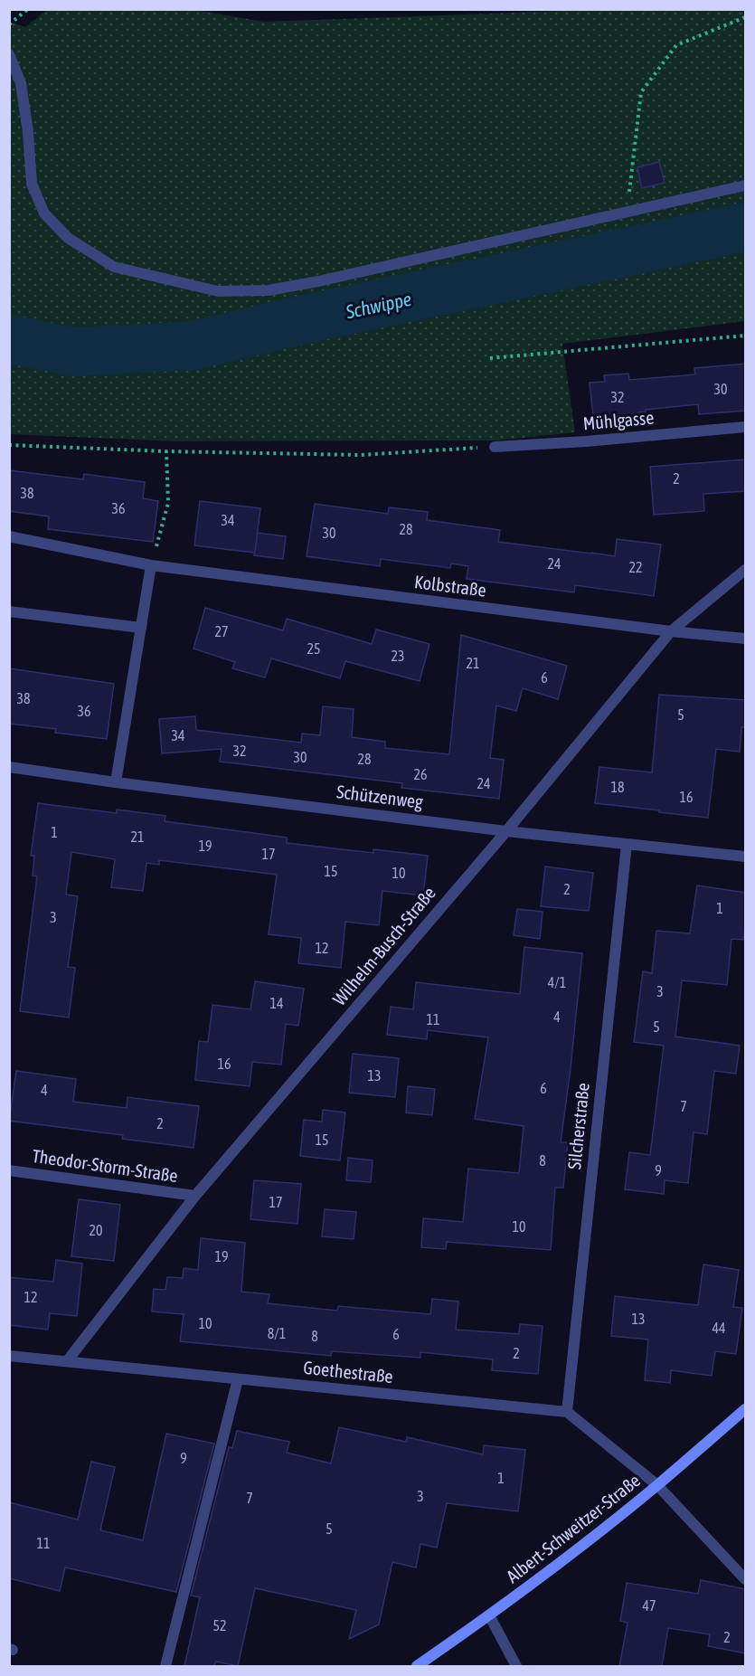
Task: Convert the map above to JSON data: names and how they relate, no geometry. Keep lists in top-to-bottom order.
{
  "streets": {
    "street": [
      "Mühlgasse",
      "Kolbstraße",
      "Schützenweg",
      "Wilhelm-Busch-Straße",
      "Silcherstraße",
      "Theodor-Storm-Straße",
      "Goethestraße",
      "Albert-Schweitzer-Straße"
    ]
  },
  "crossings": [
    ["Kolbstraße", "Wilhelm-Busch-Straße"],
    ["Schützenweg", "Wilhelm-Busch-Straße"],
    ["Schützenweg", "Silcherstraße"],
    ["Wilhelm-Busch-Straße", "Theodor-Storm-Straße"],
    ["Wilhelm-Busch-Straße", "Goethestraße"],
    ["Silcherstraße", "Goethestraße"]
  ],
  "water": ["Schwippe"],
  "house_numbers": [
    "30",
    "32",
    "2",
    "38",
    "36",
    "34",
    "28",
    "30",
    "24",
    "22",
    "27",
    "25",
    "23",
    "21",
    "6",
    "38",
    "36",
    "5",
    "34",
    "32",
    "30",
    "28",
    "26",
    "24",
    "18",
    "16",
    "1",
    "21",
    "19",
    "17",
    "15",
    "10",
    "2",
    "1",
    "3",
    "12",
    "4/1",
    "3",
    "14",
    "4",
    "11",
    "5",
    "16",
    "13",
    "6",
    "4",
    "7",
    "2",
    "15",
    "8",
    "9",
    "17",
    "10",
    "20",
    "19",
    "12",
    "13",
    "10",
    "44",
    "8/1",
    "6",
    "8",
    "2",
    "9",
    "1",
    "3",
    "7",
    "5",
    "11",
    "47",
    "52",
    "2"
  ]
}
